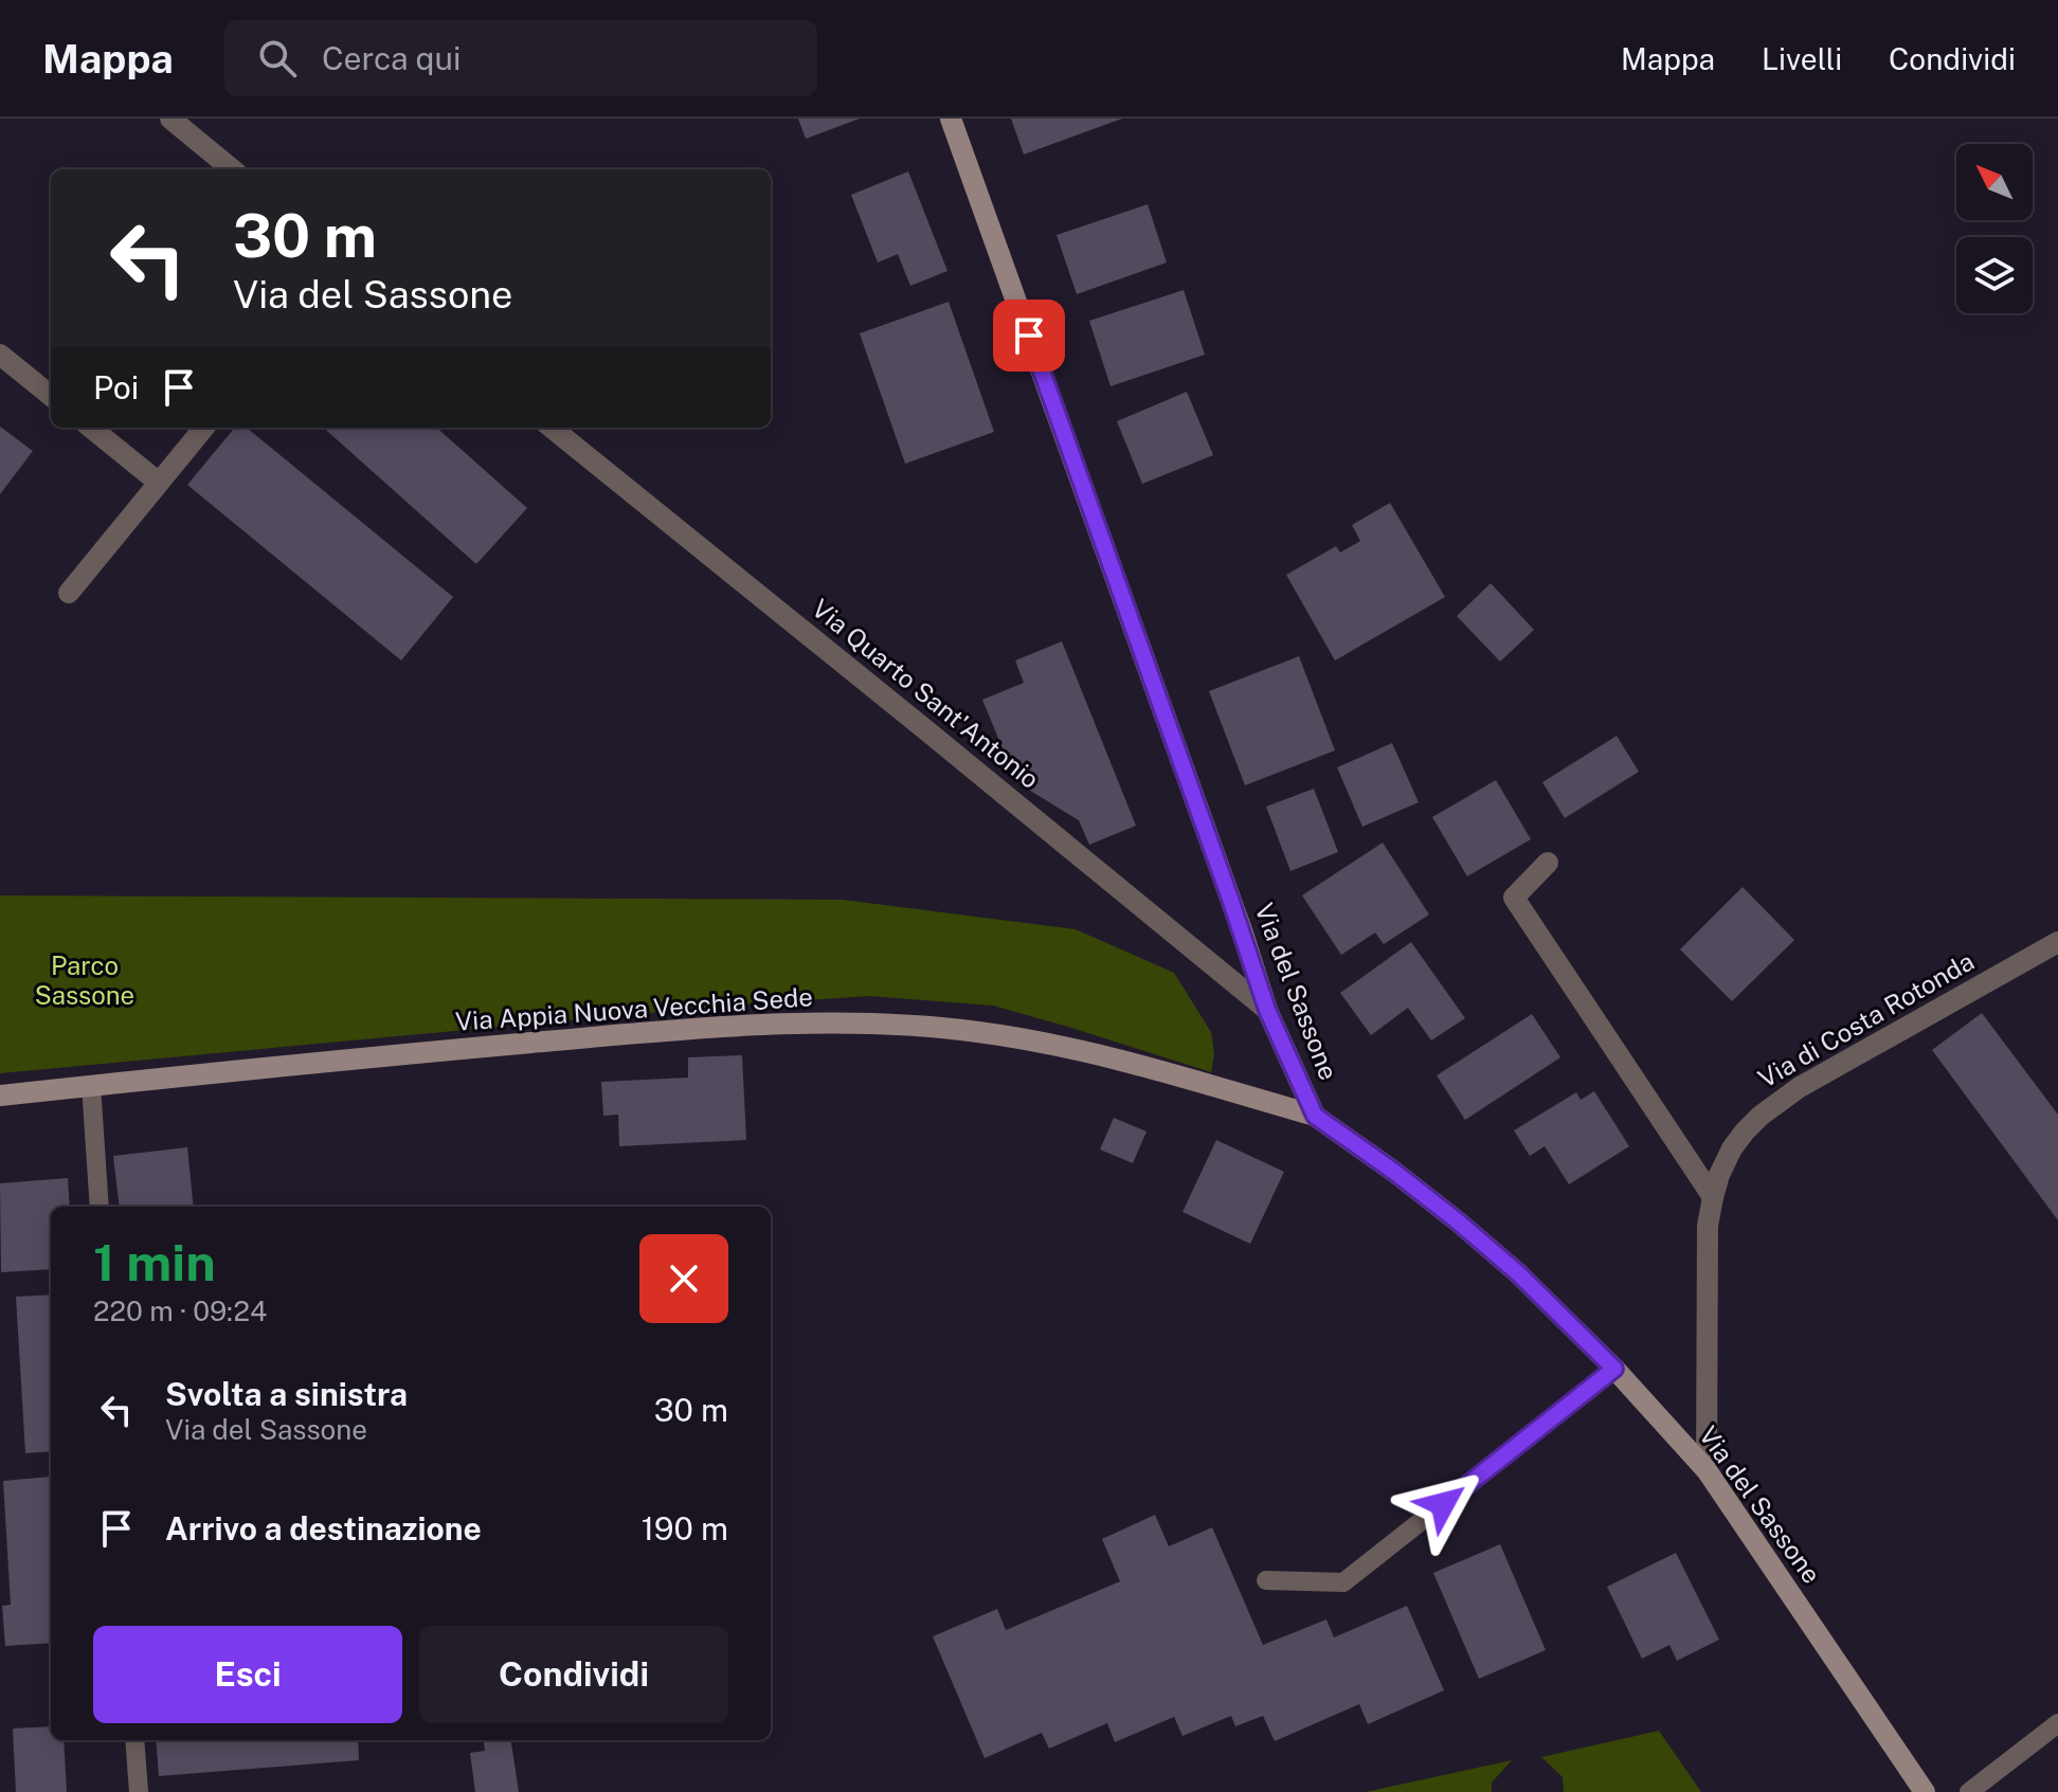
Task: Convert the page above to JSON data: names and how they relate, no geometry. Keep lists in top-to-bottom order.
{
  "streets": {
    "main road": ["Via del Sassone", "Via Appia Nuova Vecchia Sede"],
    "street": ["Via Quarto Sant'Antonio", "Via di Costa Rotonda"]
  },
  "crossings": [
    ["Via Quarto Sant'Antonio", "Via del Sassone"],
    ["Via del Sassone", "Via Appia Nuova Vecchia Sede"],
    ["Via del Sassone", "Via di Costa Rotonda"]
  ],
  "parks": ["Parco Sassone"],
  "north": "top left",
  "page": {
    "header": "Mappa",
    "search": "Cerca qui",
    "nav": ["Mappa", "Livelli", "Condividi"],
    "turn": ["30 m", "Via del Sassone"],
    "then": "Poi",
    "heading": ["1 min", "220 m · 09:24"],
    "list": [
      {
        "name": "Svolta a sinistra",
        "note": "Via del Sassone",
        "value": "30 m"
      },
      {
        "name": "Arrivo a destinazione",
        "value": "190 m"
      }
    ],
    "buttons": ["Esci", "Condividi"]
  }
}
